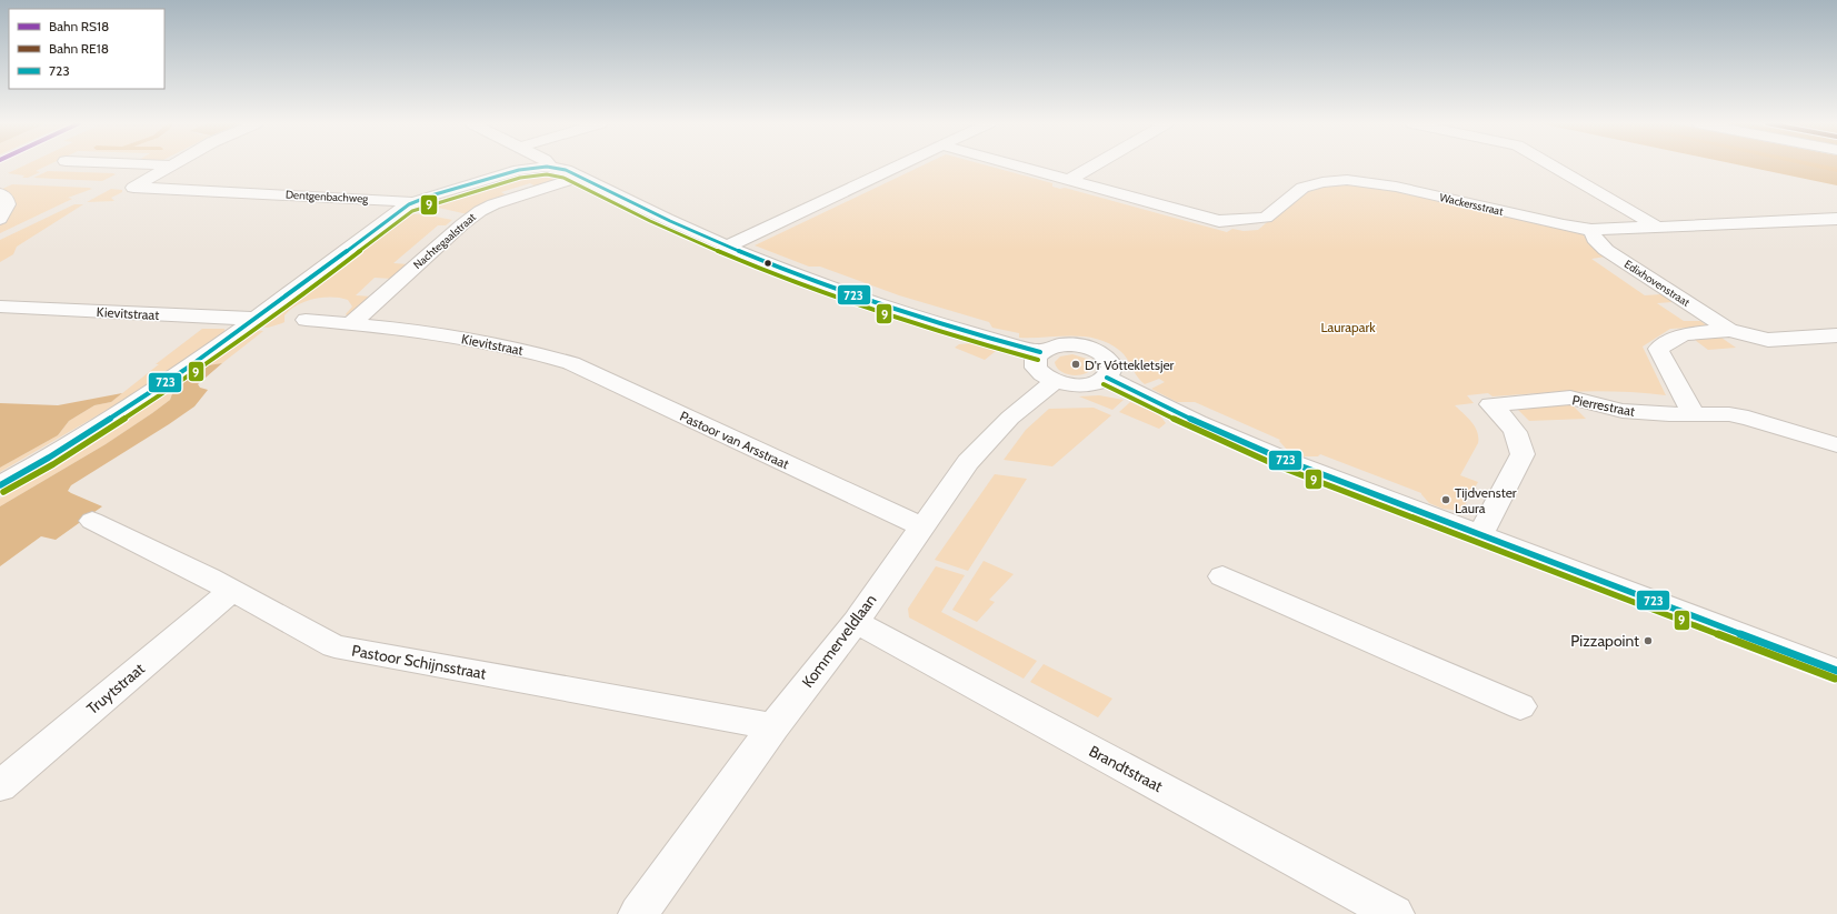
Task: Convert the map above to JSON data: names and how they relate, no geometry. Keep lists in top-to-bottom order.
{
  "streets": {
    "street": [
      "Dentgenbachweg",
      "Wackersstraat",
      "Nachtegaalstraat",
      "Edixhovenstraat",
      "Kievitstraat",
      "Pierrestraat",
      "Pastoor van Arsstraat",
      "Kommerveldlaan",
      "Pastoor Schijnsstraat",
      "Truytstraat",
      "Brandtstraat"
    ]
  },
  "crossings": [
    ["Wackersstraat", "Edixhovenstraat"],
    ["Nachtegaalstraat", "Kievitstraat"],
    ["Edixhovenstraat", "Pierrestraat"],
    ["Kievitstraat", "Pastoor van Arsstraat"],
    ["Pastoor van Arsstraat", "Kommerveldlaan"],
    ["Kommerveldlaan", "Pastoor Schijnsstraat"],
    ["Kommerveldlaan", "Brandtstraat"],
    ["Pastoor Schijnsstraat", "Truytstraat"]
  ],
  "parks": ["Laurapark"],
  "places": ["D'r Vóttekletsjer", "Tijdvenster Laura", "Pizzapoint"],
  "lines": ["transit line 723", "transit line 9"],
  "legend": ["Bahn RS18", "Bahn RE18", "723"]
}
